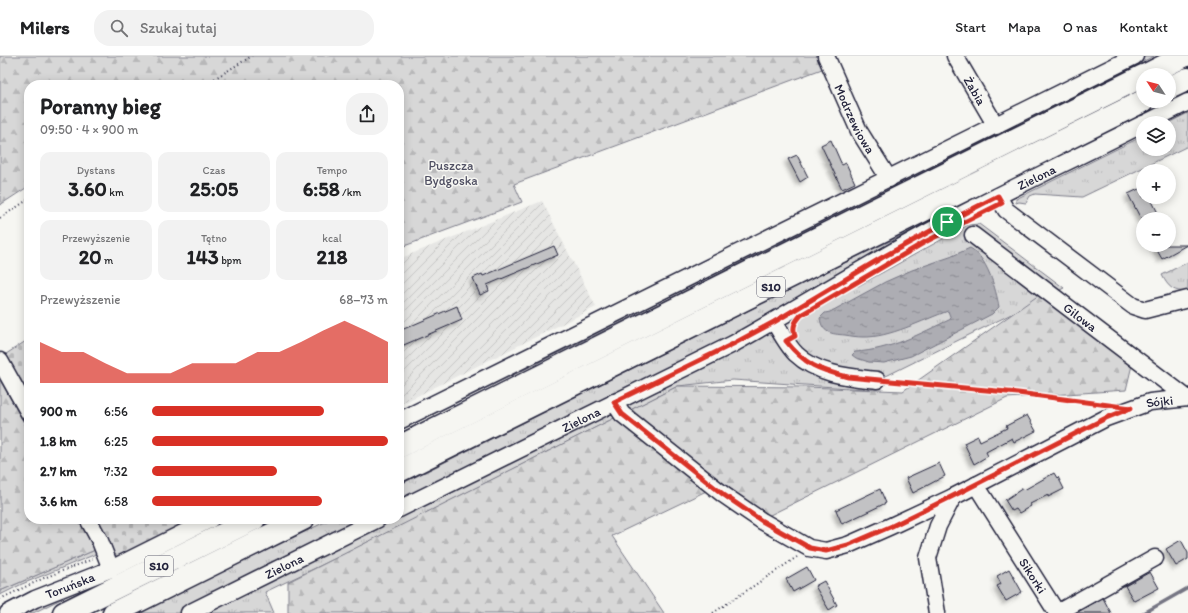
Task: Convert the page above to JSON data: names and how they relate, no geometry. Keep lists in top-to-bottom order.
{
  "streets": {
    "highway": ["S10"],
    "street": [
      "Żabia",
      "Modrzewiowa",
      "Zielona",
      "Gilowa",
      "Sójki",
      "Sikorki",
      "Toruńska"
    ]
  },
  "crossings": [
    ["Zielona", "Sójki"],
    ["Gilowa", "Sójki"],
    ["Sójki", "Sikorki"]
  ],
  "parks": ["Puszcza Bydgoska"],
  "north": "top left",
  "page": {
    "header": "Milers",
    "search": "Szukaj tutaj",
    "nav": [
      "Start",
      "Mapa",
      "O nas",
      "Kontakt"
    ],
    "map_buttons": ["+", "−"],
    "heading": ["Poranny bieg", "09:50 · 4 × 900 m"],
    "stats": [
      ["Dystans", "3.60 km"],
      ["Czas", "25:05"],
      ["Tempo", "6:58 /km"],
      ["Przewyższenie", "20 m"],
      ["Tętno", "143 bpm"],
      ["kcal", "218"]
    ],
    "chart": ["Przewyższenie", "68–73 m"],
    "list": [
      {
        "name": "900 m",
        "note": "6:56"
      },
      {
        "name": "1.8 km",
        "note": "6:25"
      },
      {
        "name": "2.7 km",
        "note": "7:32"
      },
      {
        "name": "3.6 km",
        "note": "6:58"
      }
    ]
  }
}
